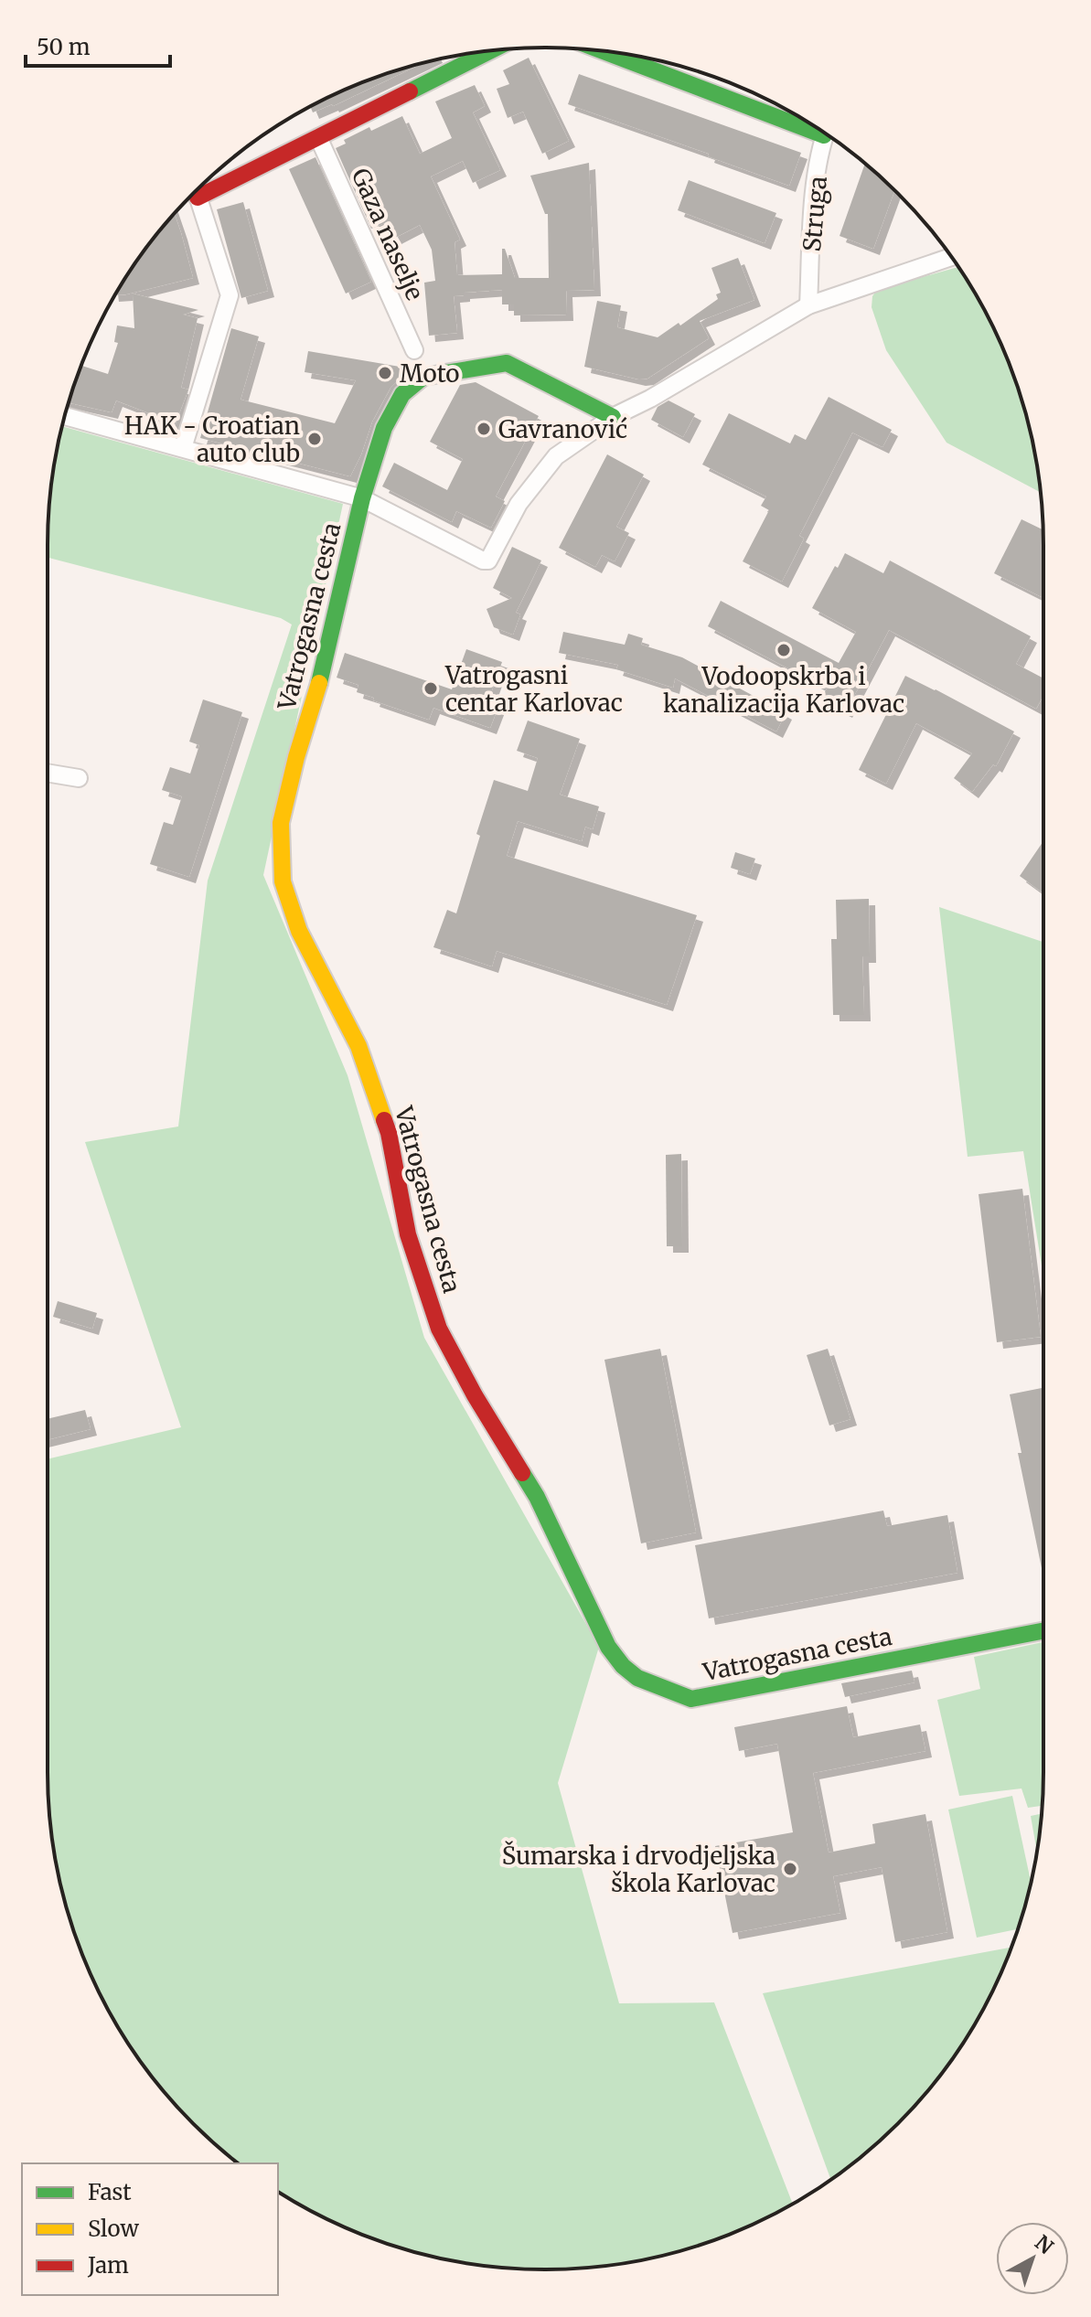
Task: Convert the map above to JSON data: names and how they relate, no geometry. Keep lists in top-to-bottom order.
{
  "streets": {
    "street": ["Struga", "Gaza naselje", "Vatrogasna cesta"]
  },
  "places": [
    "Moto",
    "Gavranović",
    "HAK - Croatian auto club",
    "Vodoopskrba i kanalizacija Karlovac",
    "Vatrogasni centar Karlovac",
    "Šumarska i drvodjeljska škola Karlovac"
  ],
  "legend": ["Fast", "Slow", "Jam"],
  "scale_bar": "50 m",
  "north": "top right"
}
